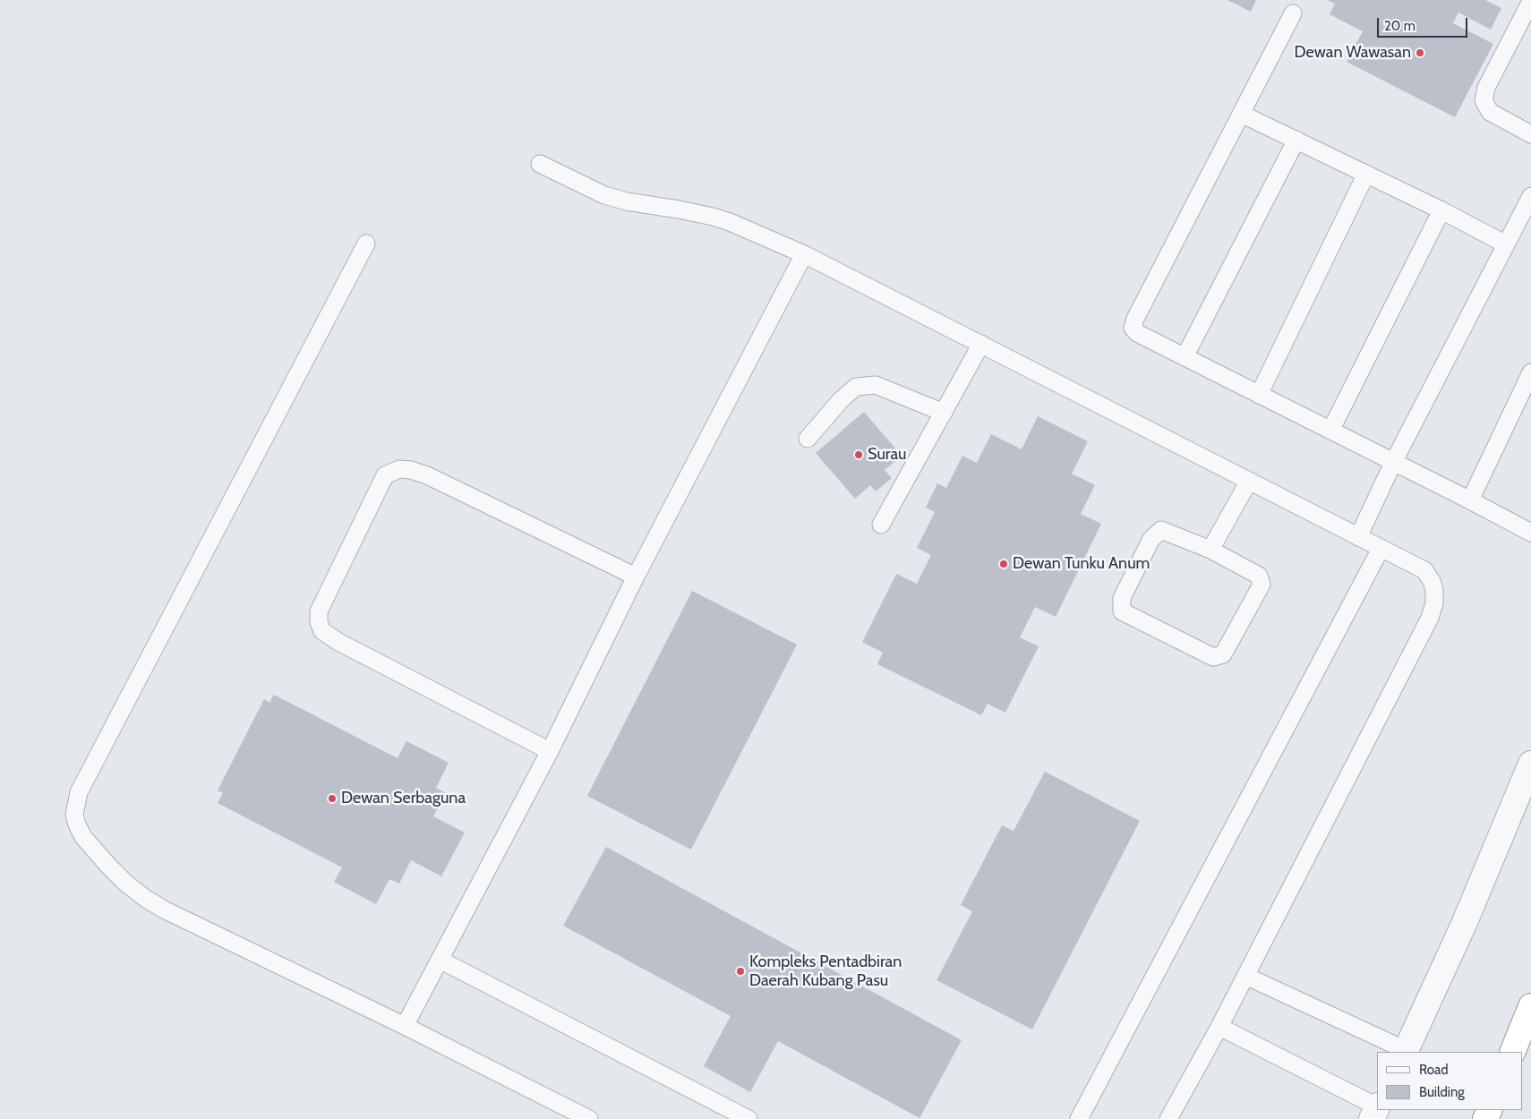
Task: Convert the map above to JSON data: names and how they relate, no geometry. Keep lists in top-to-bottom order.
{
  "places": [
    "Dewan Wawasan",
    "Surau",
    "Dewan Tunku Anum",
    "Dewan Serbaguna",
    "Kompleks Pentadbiran Daerah Kubang Pasu"
  ],
  "legend": ["Road", "Building"],
  "scale_bar": "20 m"
}
